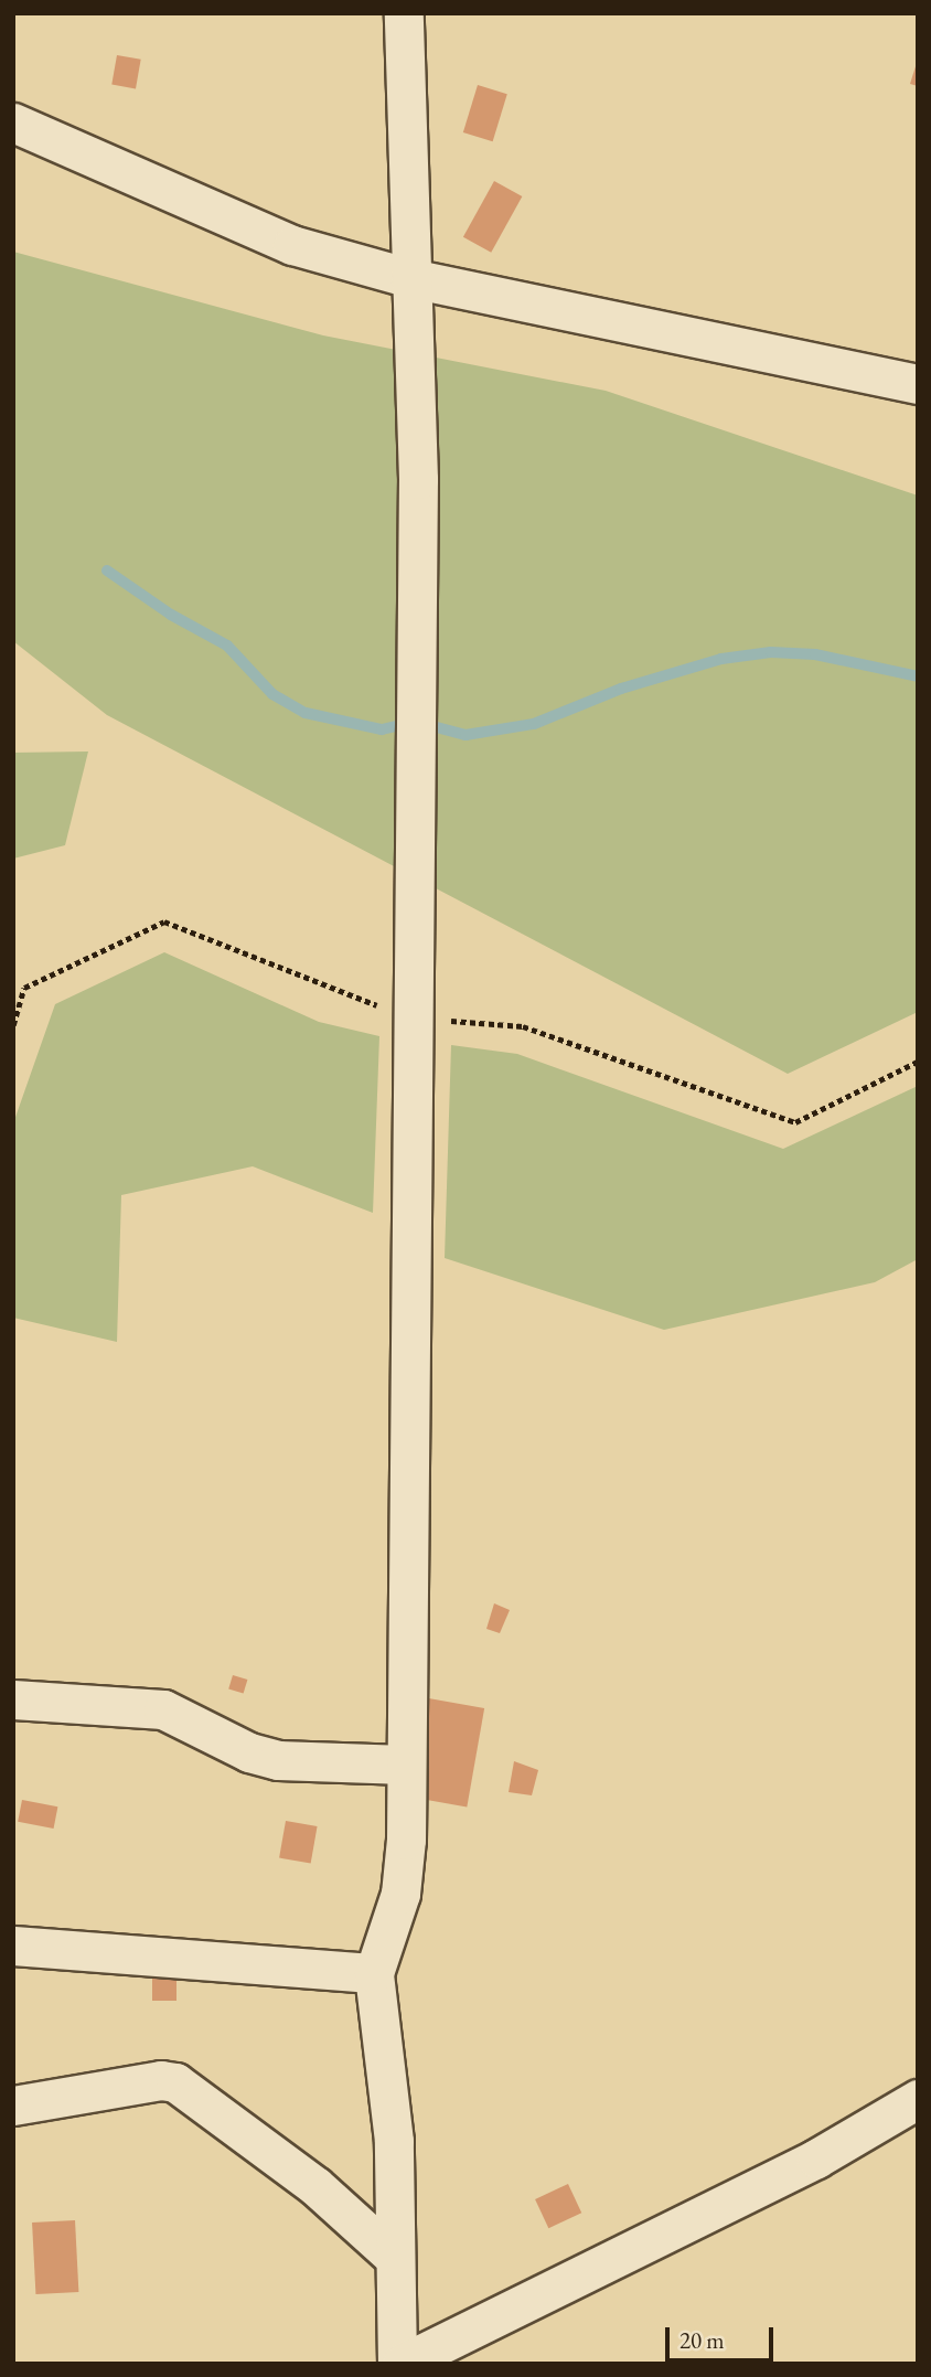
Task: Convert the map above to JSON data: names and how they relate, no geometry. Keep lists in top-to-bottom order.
{
  "scale_bar": "20 m"
}
